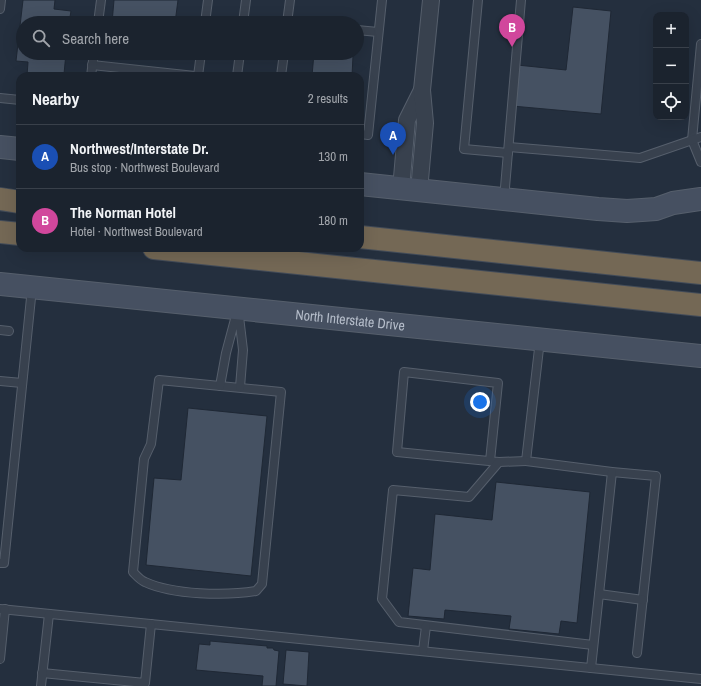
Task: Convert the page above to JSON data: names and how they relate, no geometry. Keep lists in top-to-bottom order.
{
  "streets": {
    "main road": ["North Interstate Drive"]
  },
  "page": {
    "map_buttons": ["+", "−"],
    "pins": ["B", "A"],
    "search": "Search here",
    "heading": ["Nearby", "2 results"],
    "list": [
      {
        "mark": "A",
        "name": "Northwest/Interstate Dr.",
        "note": "Bus stop · Northwest Boulevard",
        "value": "130 m"
      },
      {
        "mark": "B",
        "name": "The Norman Hotel",
        "note": "Hotel · Northwest Boulevard",
        "value": "180 m"
      }
    ]
  }
}
